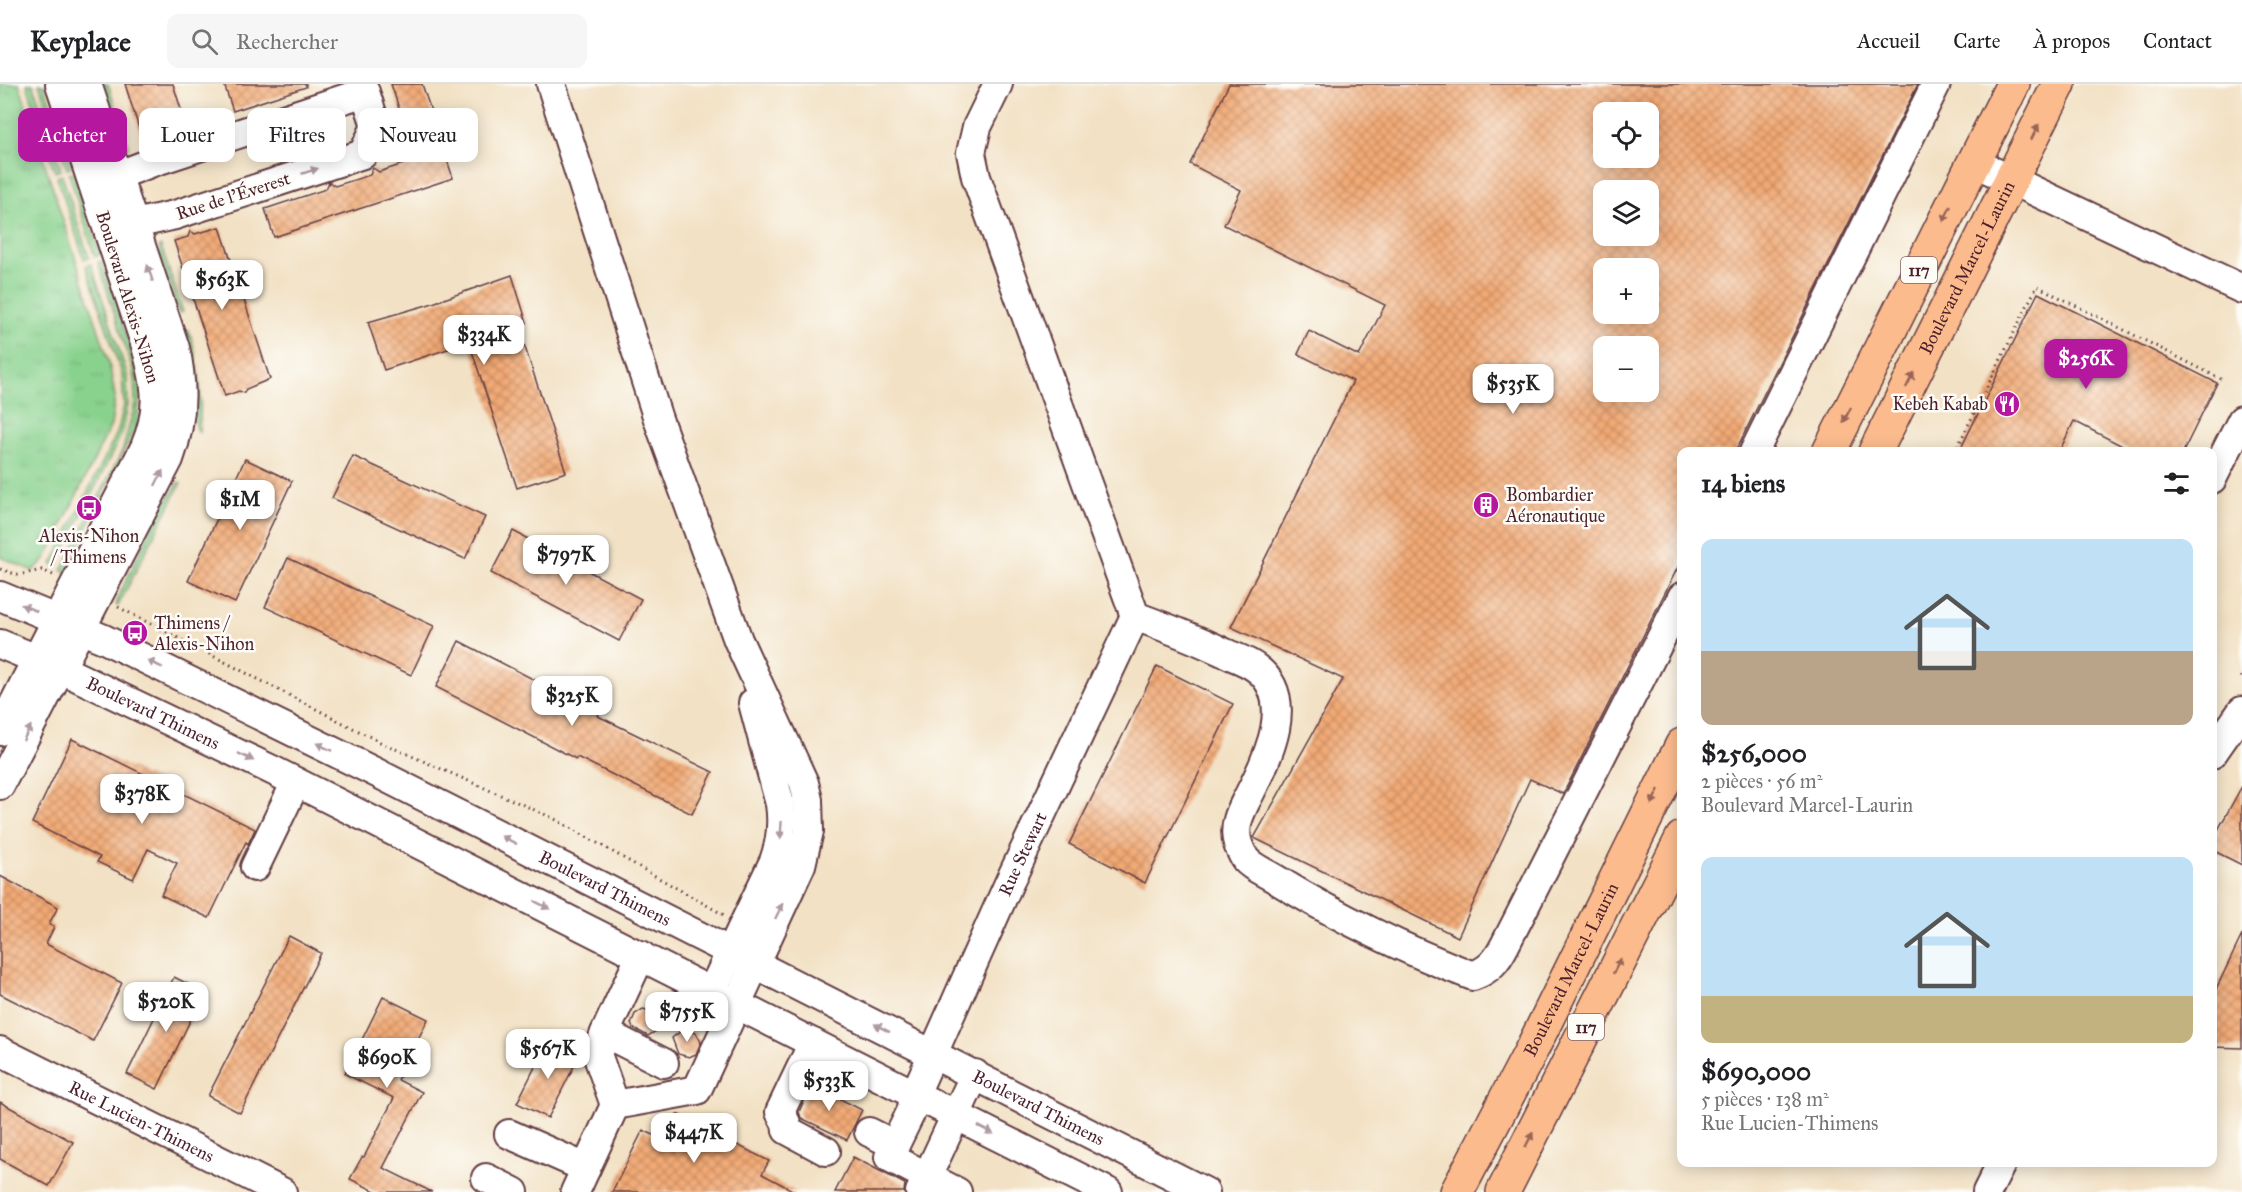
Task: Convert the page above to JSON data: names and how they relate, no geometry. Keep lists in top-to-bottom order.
{
  "streets": {
    "main road": ["Boulevard Marcel-Laurin", "117"],
    "street": [
      "Rue de l'Éverest",
      "Boulevard Alexis-Nihon",
      "Boulevard Thimens",
      "Rue Stewart",
      "Rue Lucien-Thimens"
    ]
  },
  "crossings": [
    ["Rue de l'Éverest", "Boulevard Alexis-Nihon"],
    ["Boulevard Alexis-Nihon", "Boulevard Thimens"],
    ["Boulevard Thimens", "Rue Stewart"]
  ],
  "places": {
    "restaurant": ["Kebeh Kabab"],
    "building": ["Bombardier Aéronautique"],
    "bus stop": ["Alexis-Nihon / Thimens", "Thimens / Alexis-Nihon"]
  },
  "page": {
    "header": "Keyplace",
    "search": "Rechercher",
    "nav": [
      "Accueil",
      "Carte",
      "À propos",
      "Contact"
    ],
    "map_buttons": ["+", "−"],
    "chip": [
      "Acheter",
      "Louer",
      "Filtres",
      "Nouveau"
    ],
    "price": [
      "$563K",
      "$334K",
      "$256K",
      "$535K",
      "$1M",
      "$797K",
      "$325K",
      "$378K",
      "$520K",
      "$755K",
      "$567K",
      "$690K",
      "$533K",
      "$447K"
    ],
    "heading": "14 biens",
    "list": [
      {
        "name": "$256,000",
        "note": "2 pièces · 56 m² · Boulevard Marcel-Laurin"
      },
      {
        "name": "$690,000",
        "note": "5 pièces · 138 m² · Rue Lucien-Thimens"
      }
    ]
  }
}
